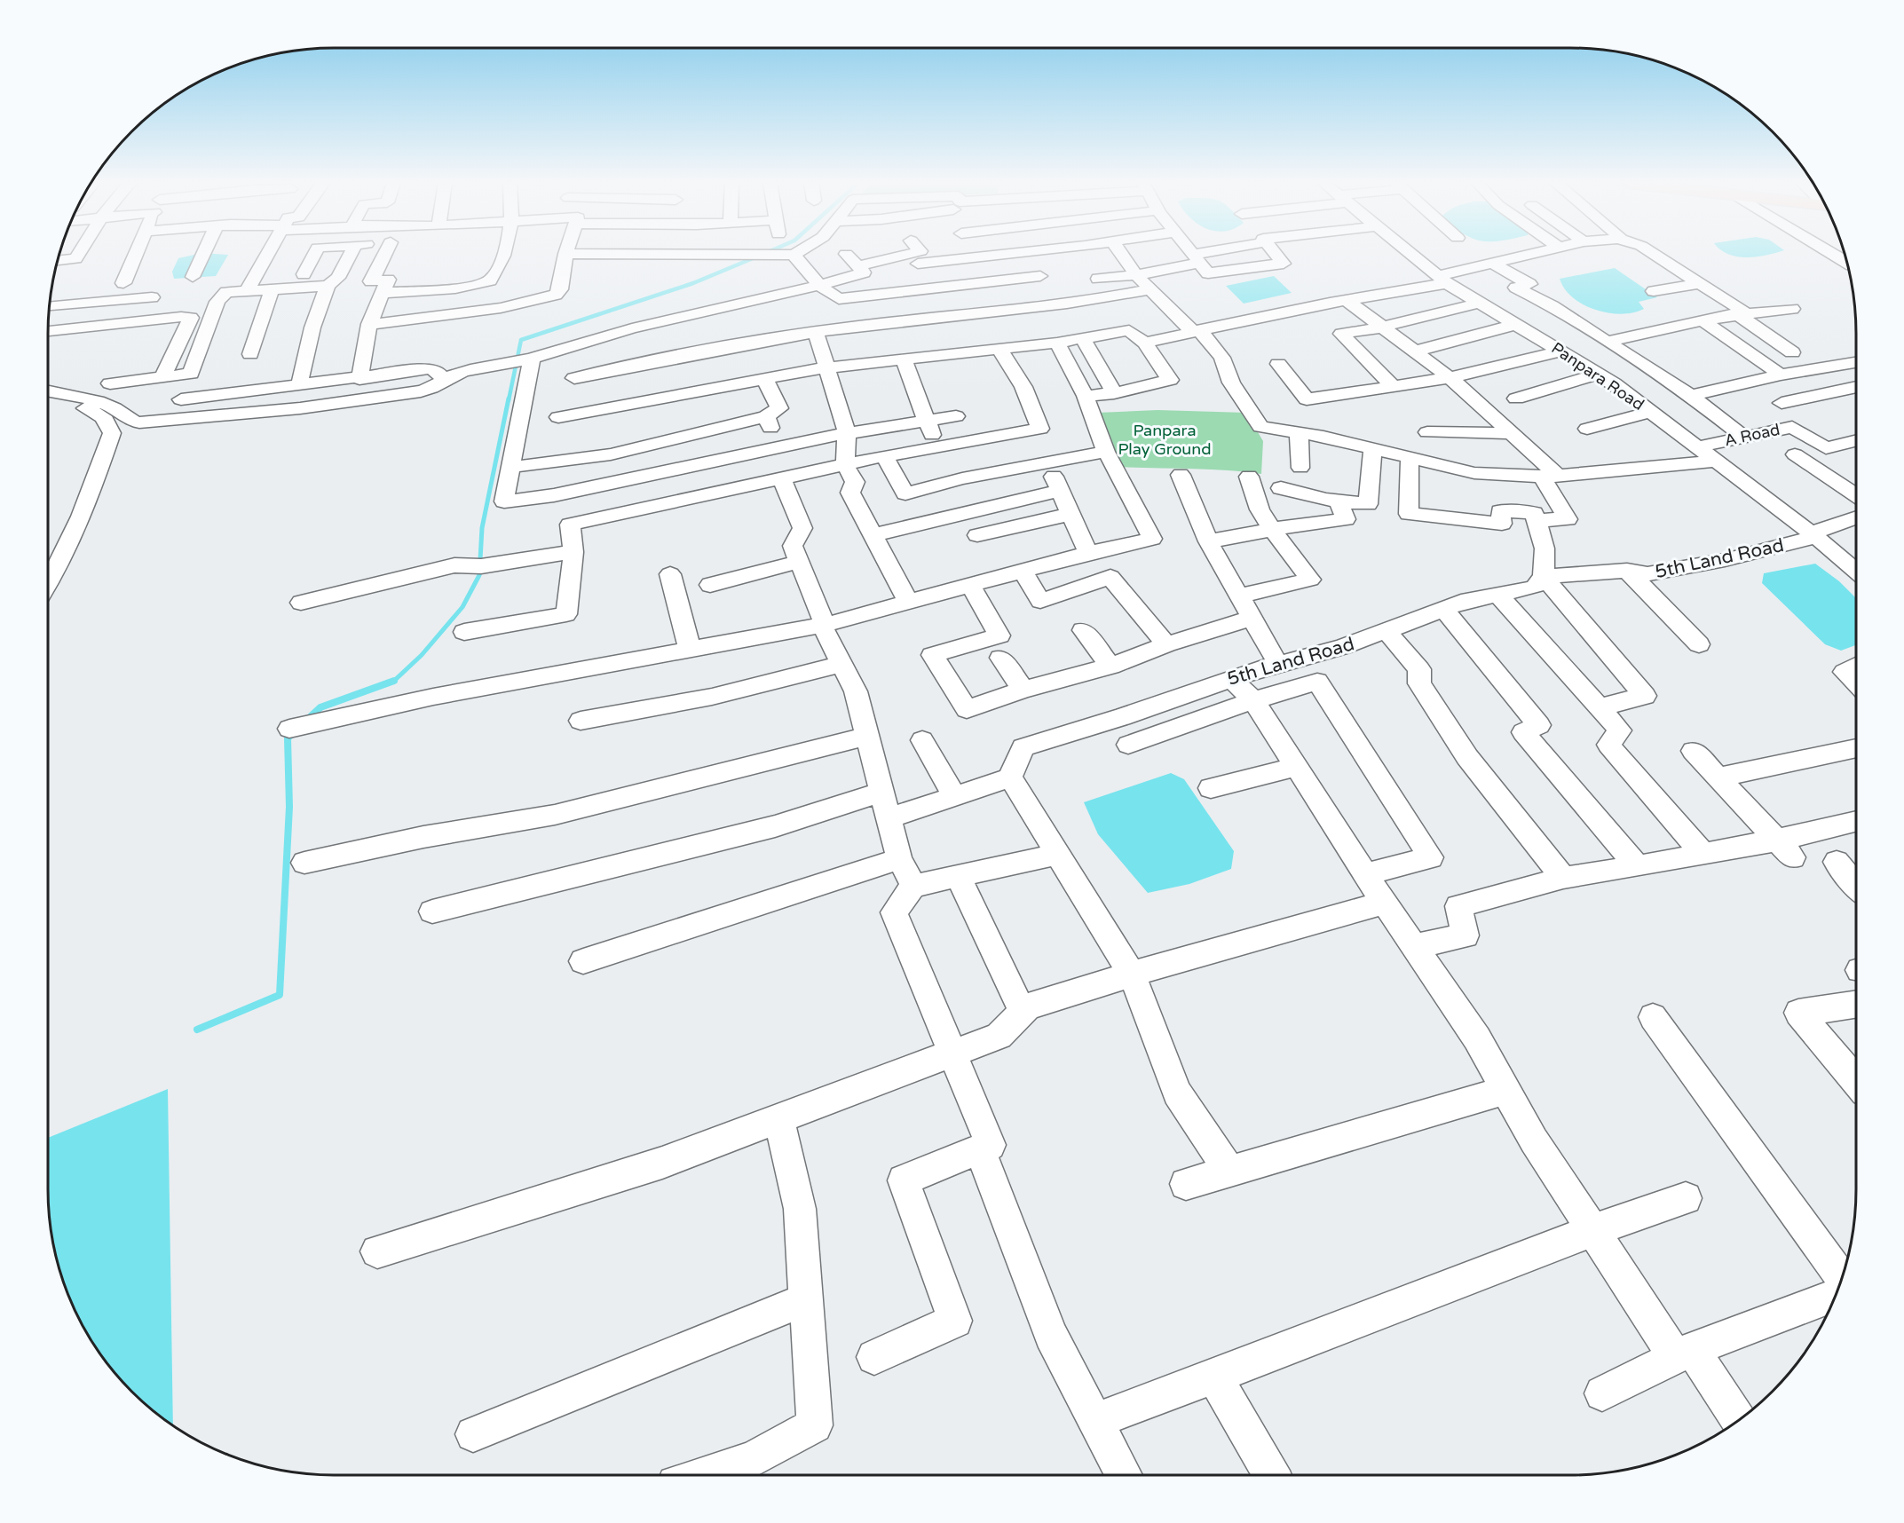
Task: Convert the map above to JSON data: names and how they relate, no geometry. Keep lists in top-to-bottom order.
{
  "streets": {
    "street": ["Panpara Road", "A Road", "5th Land Road"]
  },
  "crossings": [
    ["Panpara Road", "A Road"],
    ["Panpara Road", "5th Land Road"]
  ],
  "parks": ["Panpara Play Ground"]
}
